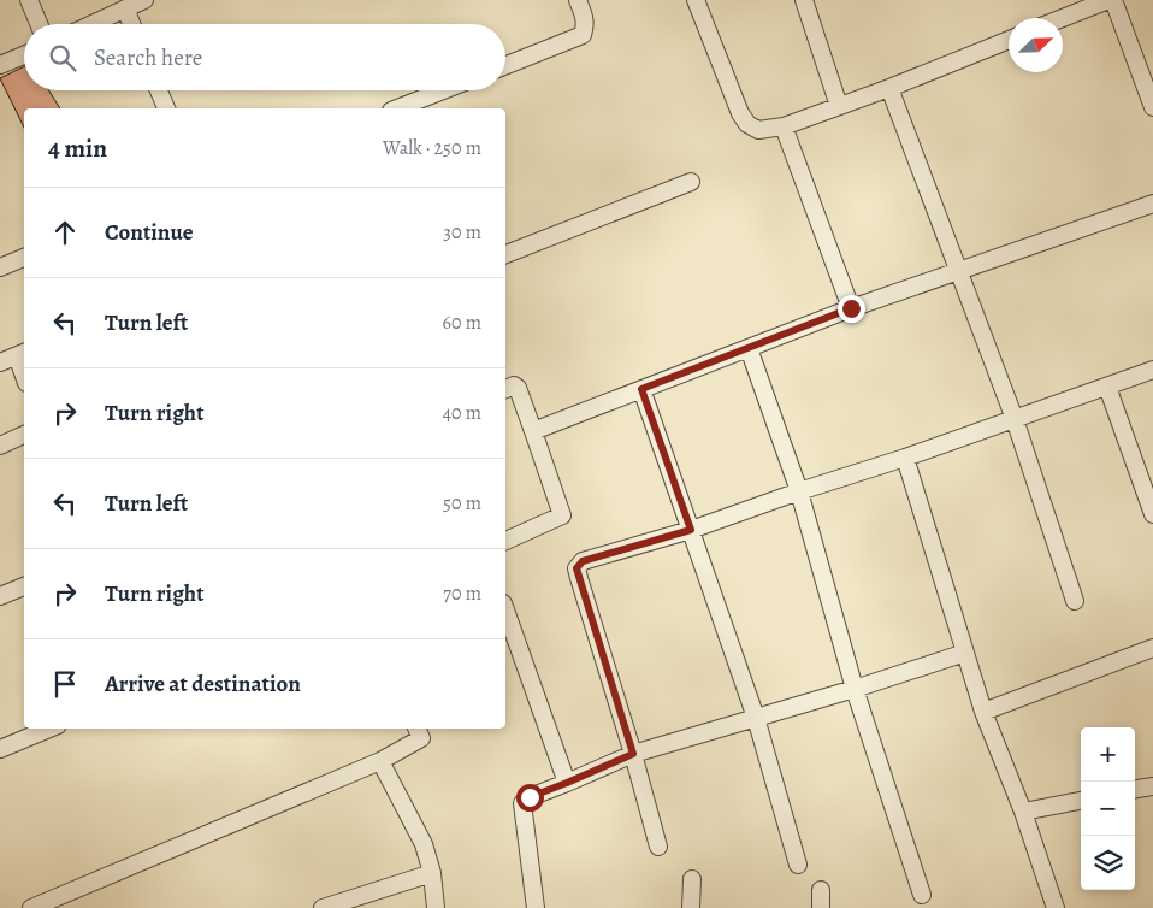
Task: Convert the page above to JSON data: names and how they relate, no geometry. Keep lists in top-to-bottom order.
{
  "north": "top right",
  "page": {
    "search": "Search here",
    "heading": ["4 min", "Walk · 250 m"],
    "list": [
      ["Continue", "30 m"],
      ["Turn left", "60 m"],
      ["Turn right", "40 m"],
      ["Turn left", "50 m"],
      ["Turn right", "70 m"],
      "Arrive at destination"
    ],
    "map_buttons": ["+", "−"]
  }
}
